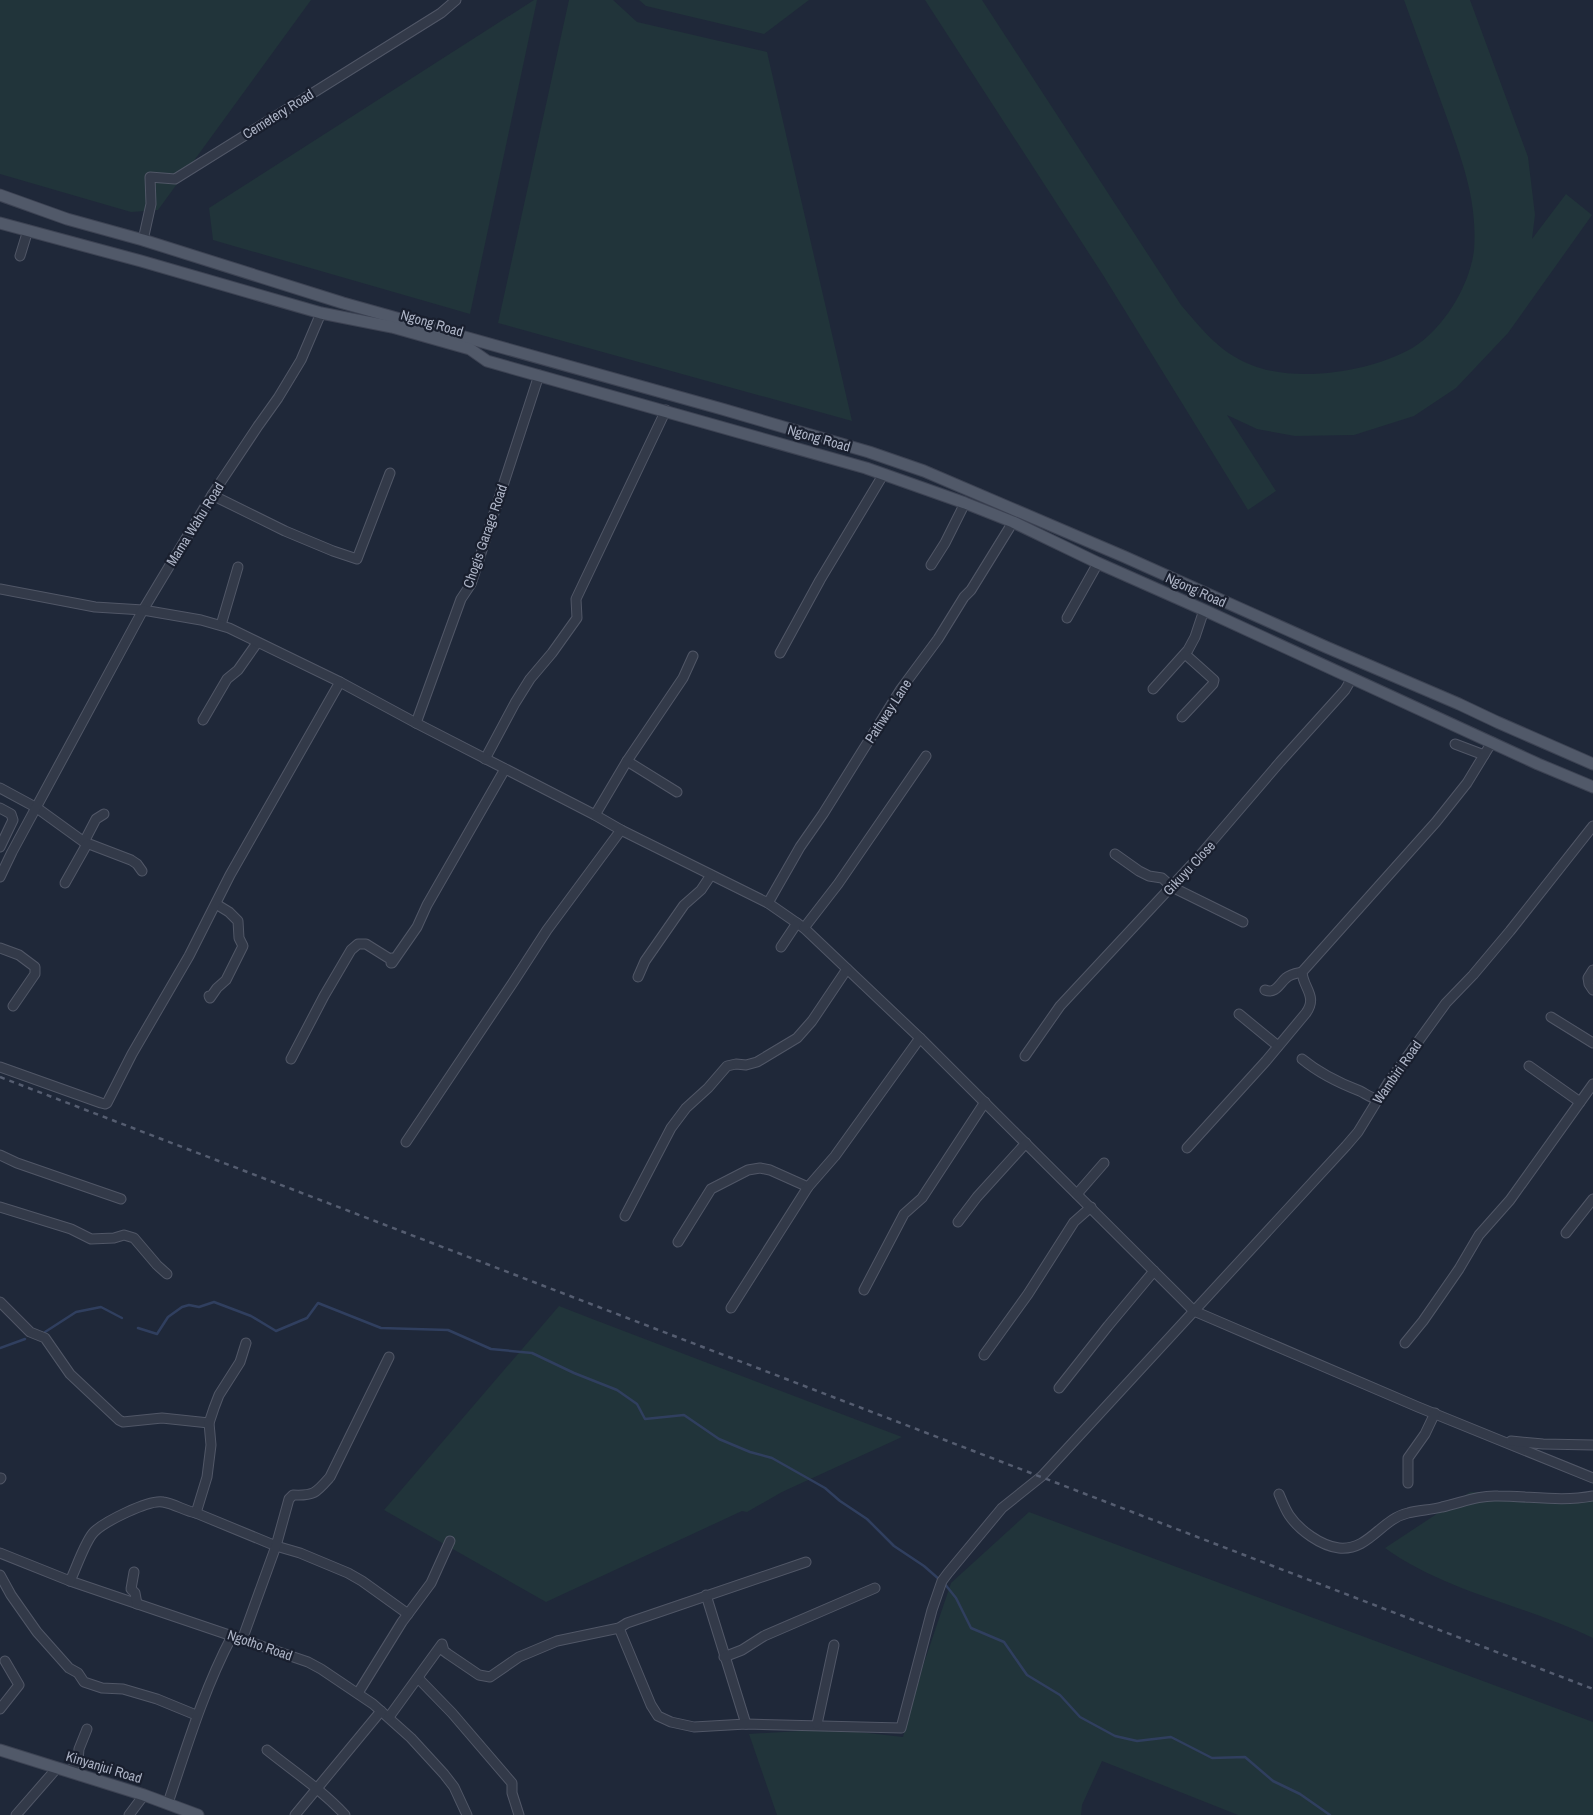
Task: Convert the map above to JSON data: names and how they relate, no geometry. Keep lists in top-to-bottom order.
{
  "streets": {
    "main road": ["Ngong Road", "Kinyanjui Road"],
    "street": [
      "Cemetery Road",
      "Mama Wahu Road",
      "Chogis Garage Road",
      "Pathway Lane",
      "Gikuyu Close",
      "Wambiri Road",
      "Ngotho Road"
    ]
  },
  "crossings": [
    ["Cemetery Road", "Ngong Road"],
    ["Ngong Road", "Mama Wahu Road"],
    ["Ngong Road", "Chogis Garage Road"],
    ["Ngong Road", "Pathway Lane"],
    ["Ngong Road", "Gikuyu Close"]
  ]
}
